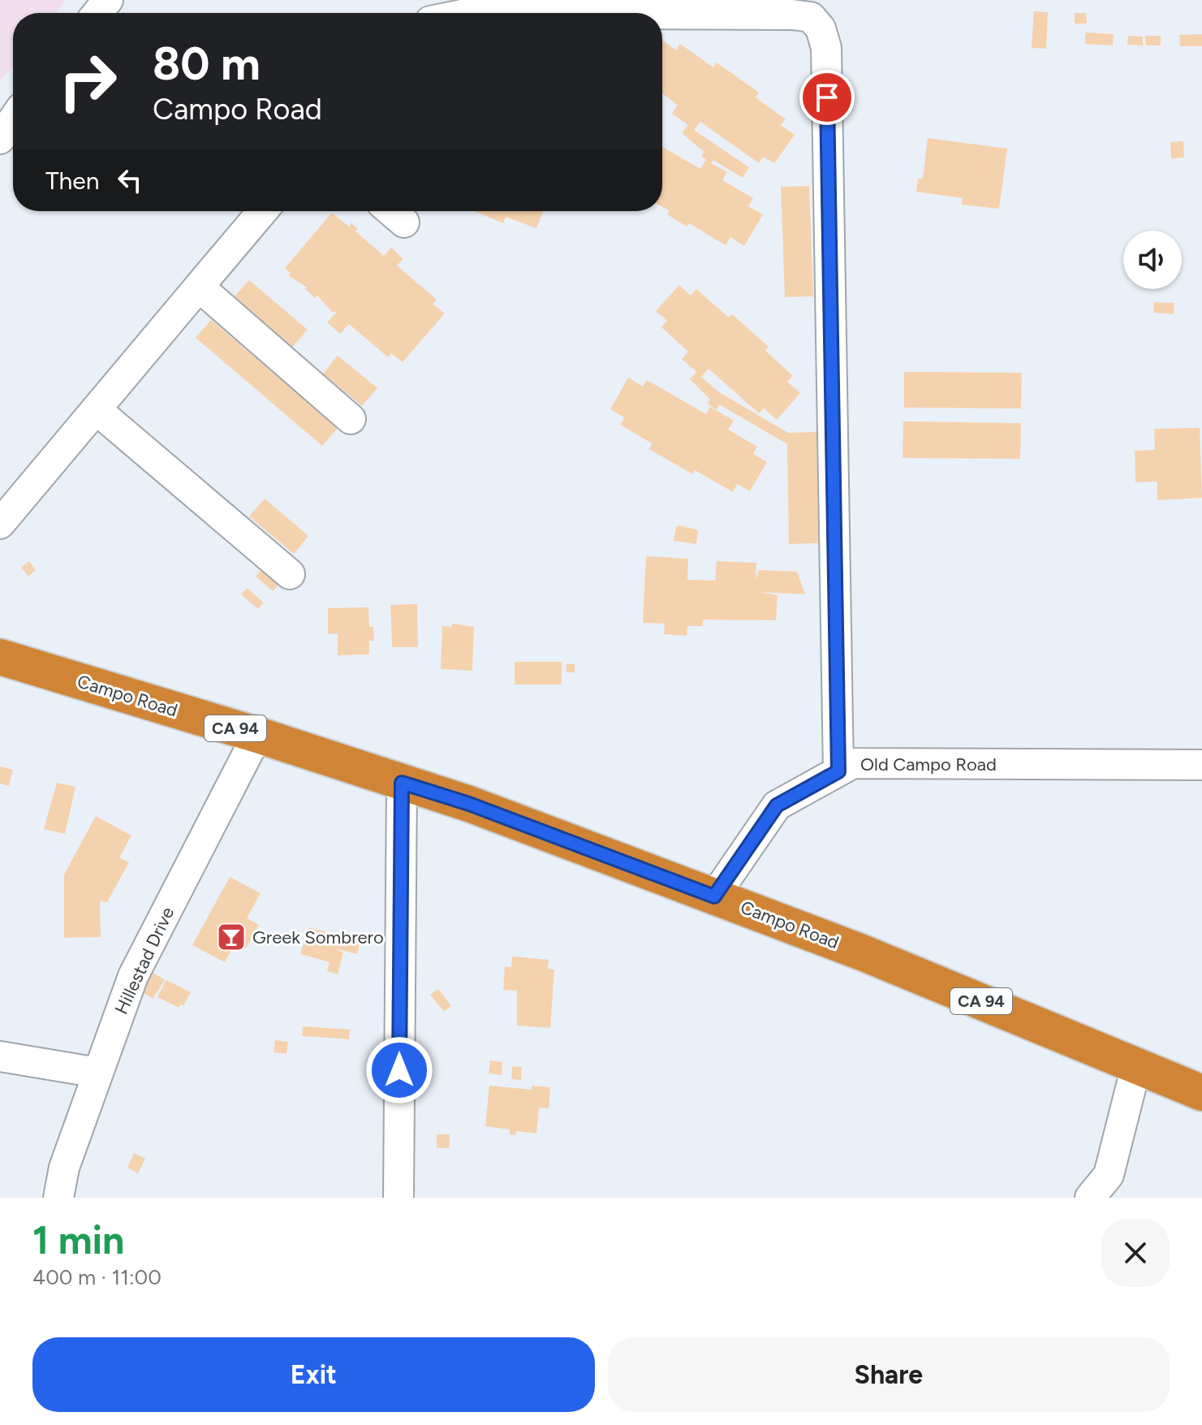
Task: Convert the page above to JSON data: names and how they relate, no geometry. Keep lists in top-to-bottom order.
{
  "streets": {
    "highway": ["Campo Road", "CA 94"],
    "street": ["Old Campo Road", "Hillestad Drive"]
  },
  "crossings": [
    ["Campo Road", "Old Campo Road"],
    ["Campo Road", "Hillestad Drive"]
  ],
  "places": {
    "bar": ["Greek Sombrero"]
  },
  "page": {
    "turn": ["80 m", "Campo Road"],
    "then": "Then",
    "heading": ["1 min", "400 m · 11:00"],
    "buttons": ["Exit", "Share"]
  }
}
